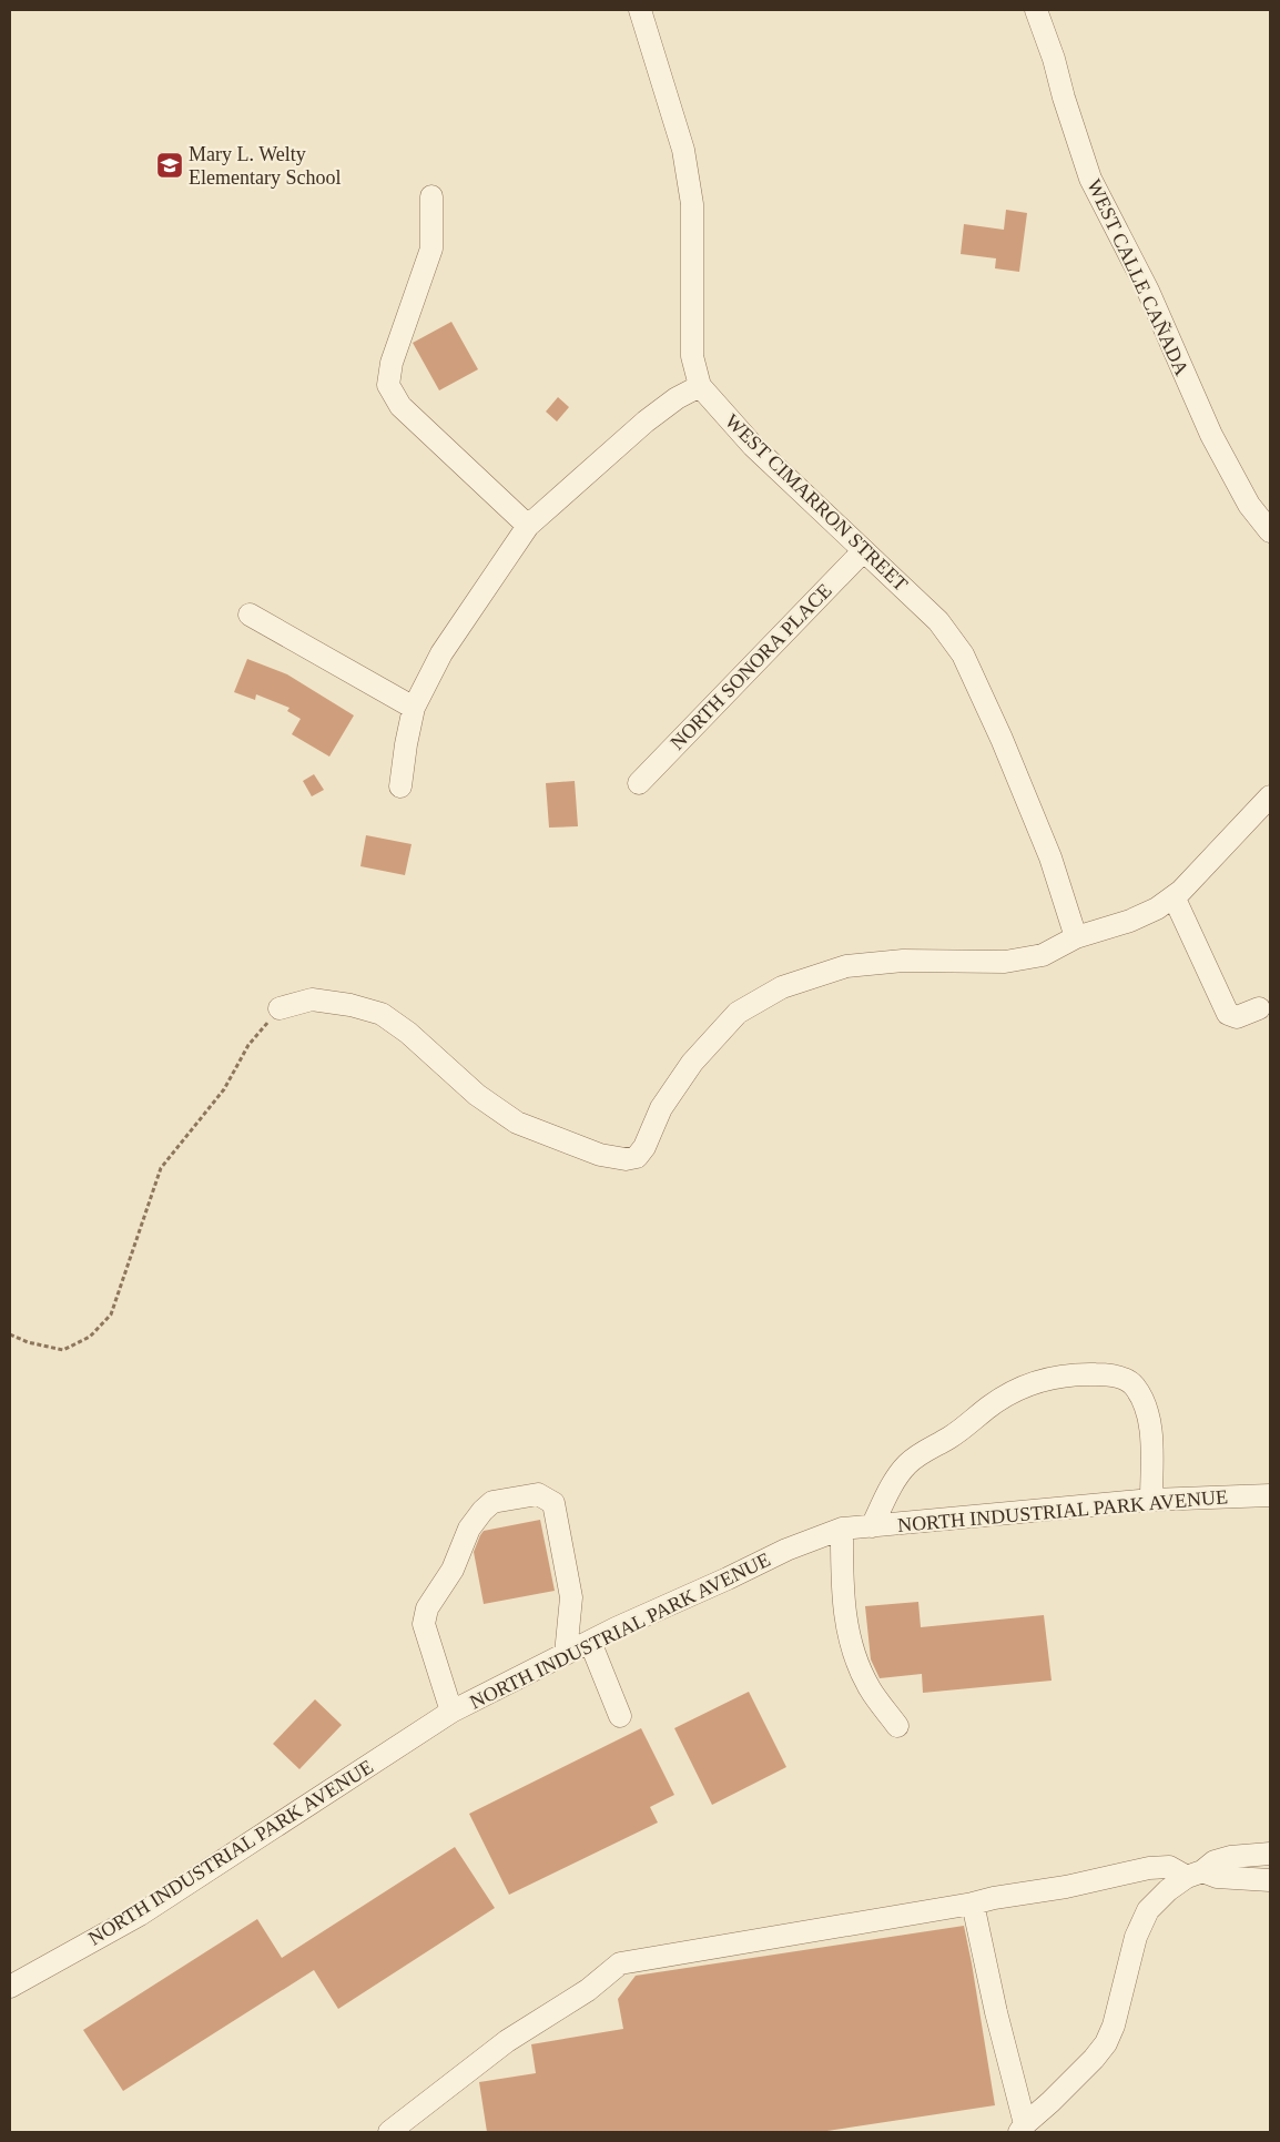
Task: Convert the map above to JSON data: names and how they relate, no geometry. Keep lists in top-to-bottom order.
{
  "streets": {
    "street": [
      "WEST CALLE CAÑADA",
      "WEST CIMARRON STREET",
      "NORTH SONORA PLACE",
      "NORTH INDUSTRIAL PARK AVENUE"
    ]
  },
  "crossings": [
    ["WEST CIMARRON STREET", "NORTH SONORA PLACE"]
  ],
  "places": {
    "school or university": ["Mary L. Welty Elementary School"]
  }
}
